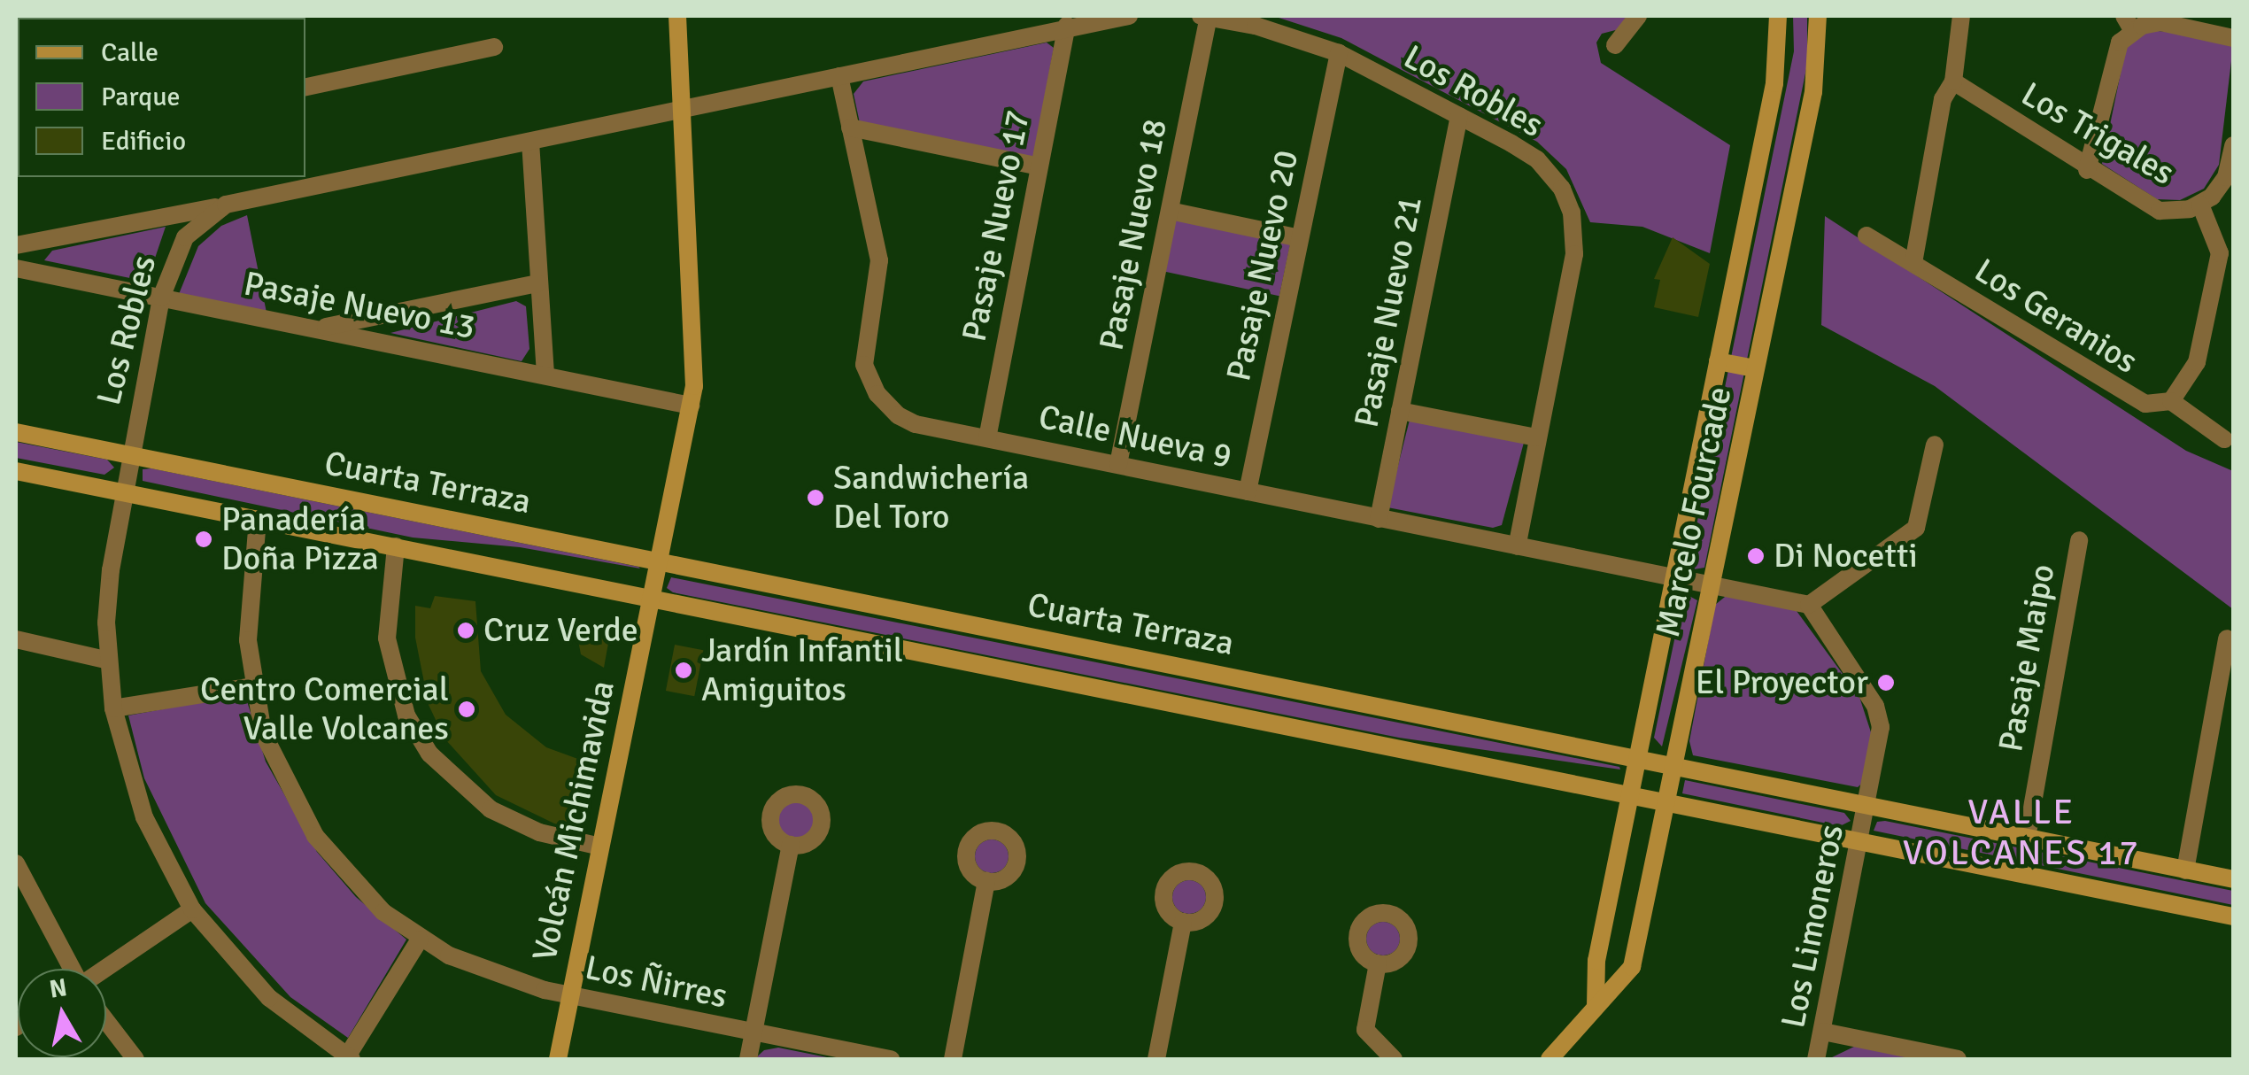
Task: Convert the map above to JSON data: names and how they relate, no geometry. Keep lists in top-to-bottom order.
{
  "streets": {
    "main road": ["Cuarta Terraza", "Marcelo Fourcade", "Volcán Michimavida"],
    "street": [
      "Los Robles",
      "Los Trigales",
      "Pasaje Nuevo 17",
      "Pasaje Nuevo 18",
      "Pasaje Nuevo 20",
      "Pasaje Nuevo 13",
      "Pasaje Nuevo 21",
      "Los Geranios",
      "Calle Nueva 9",
      "Pasaje Maipo",
      "Los Limoneros",
      "Los Ñirres"
    ]
  },
  "crossings": [
    ["Los Robles", "Pasaje Nuevo 17"],
    ["Los Robles", "Pasaje Nuevo 18"],
    ["Los Robles", "Pasaje Nuevo 20"],
    ["Los Robles", "Pasaje Nuevo 13"],
    ["Los Robles", "Pasaje Nuevo 21"],
    ["Los Robles", "Calle Nueva 9"],
    ["Los Robles", "Cuarta Terraza"],
    ["Los Robles", "Volcán Michimavida"],
    ["Pasaje Nuevo 17", "Calle Nueva 9"],
    ["Pasaje Nuevo 18", "Calle Nueva 9"],
    ["Pasaje Nuevo 20", "Calle Nueva 9"],
    ["Pasaje Nuevo 13", "Volcán Michimavida"],
    ["Pasaje Nuevo 21", "Calle Nueva 9"],
    ["Calle Nueva 9", "Marcelo Fourcade"],
    ["Calle Nueva 9", "Los Limoneros"],
    ["Cuarta Terraza", "Marcelo Fourcade"],
    ["Cuarta Terraza", "Pasaje Maipo"],
    ["Cuarta Terraza", "Volcán Michimavida"],
    ["Cuarta Terraza", "Los Limoneros"],
    ["Cuarta Terraza", "Los Ñirres"],
    ["Volcán Michimavida", "Los Ñirres"]
  ],
  "districts": ["VALLE VOLCANES 17"],
  "places": [
    "Sandwichería Del Toro",
    "Panadería Doña Pizza",
    "Di Nocetti",
    "Cruz Verde",
    "Jardín Infantil Amiguitos",
    "El Proyector",
    "Centro Comercial Valle Volcanes"
  ],
  "legend": ["Calle", "Parque", "Edificio"],
  "north": "top"
}
